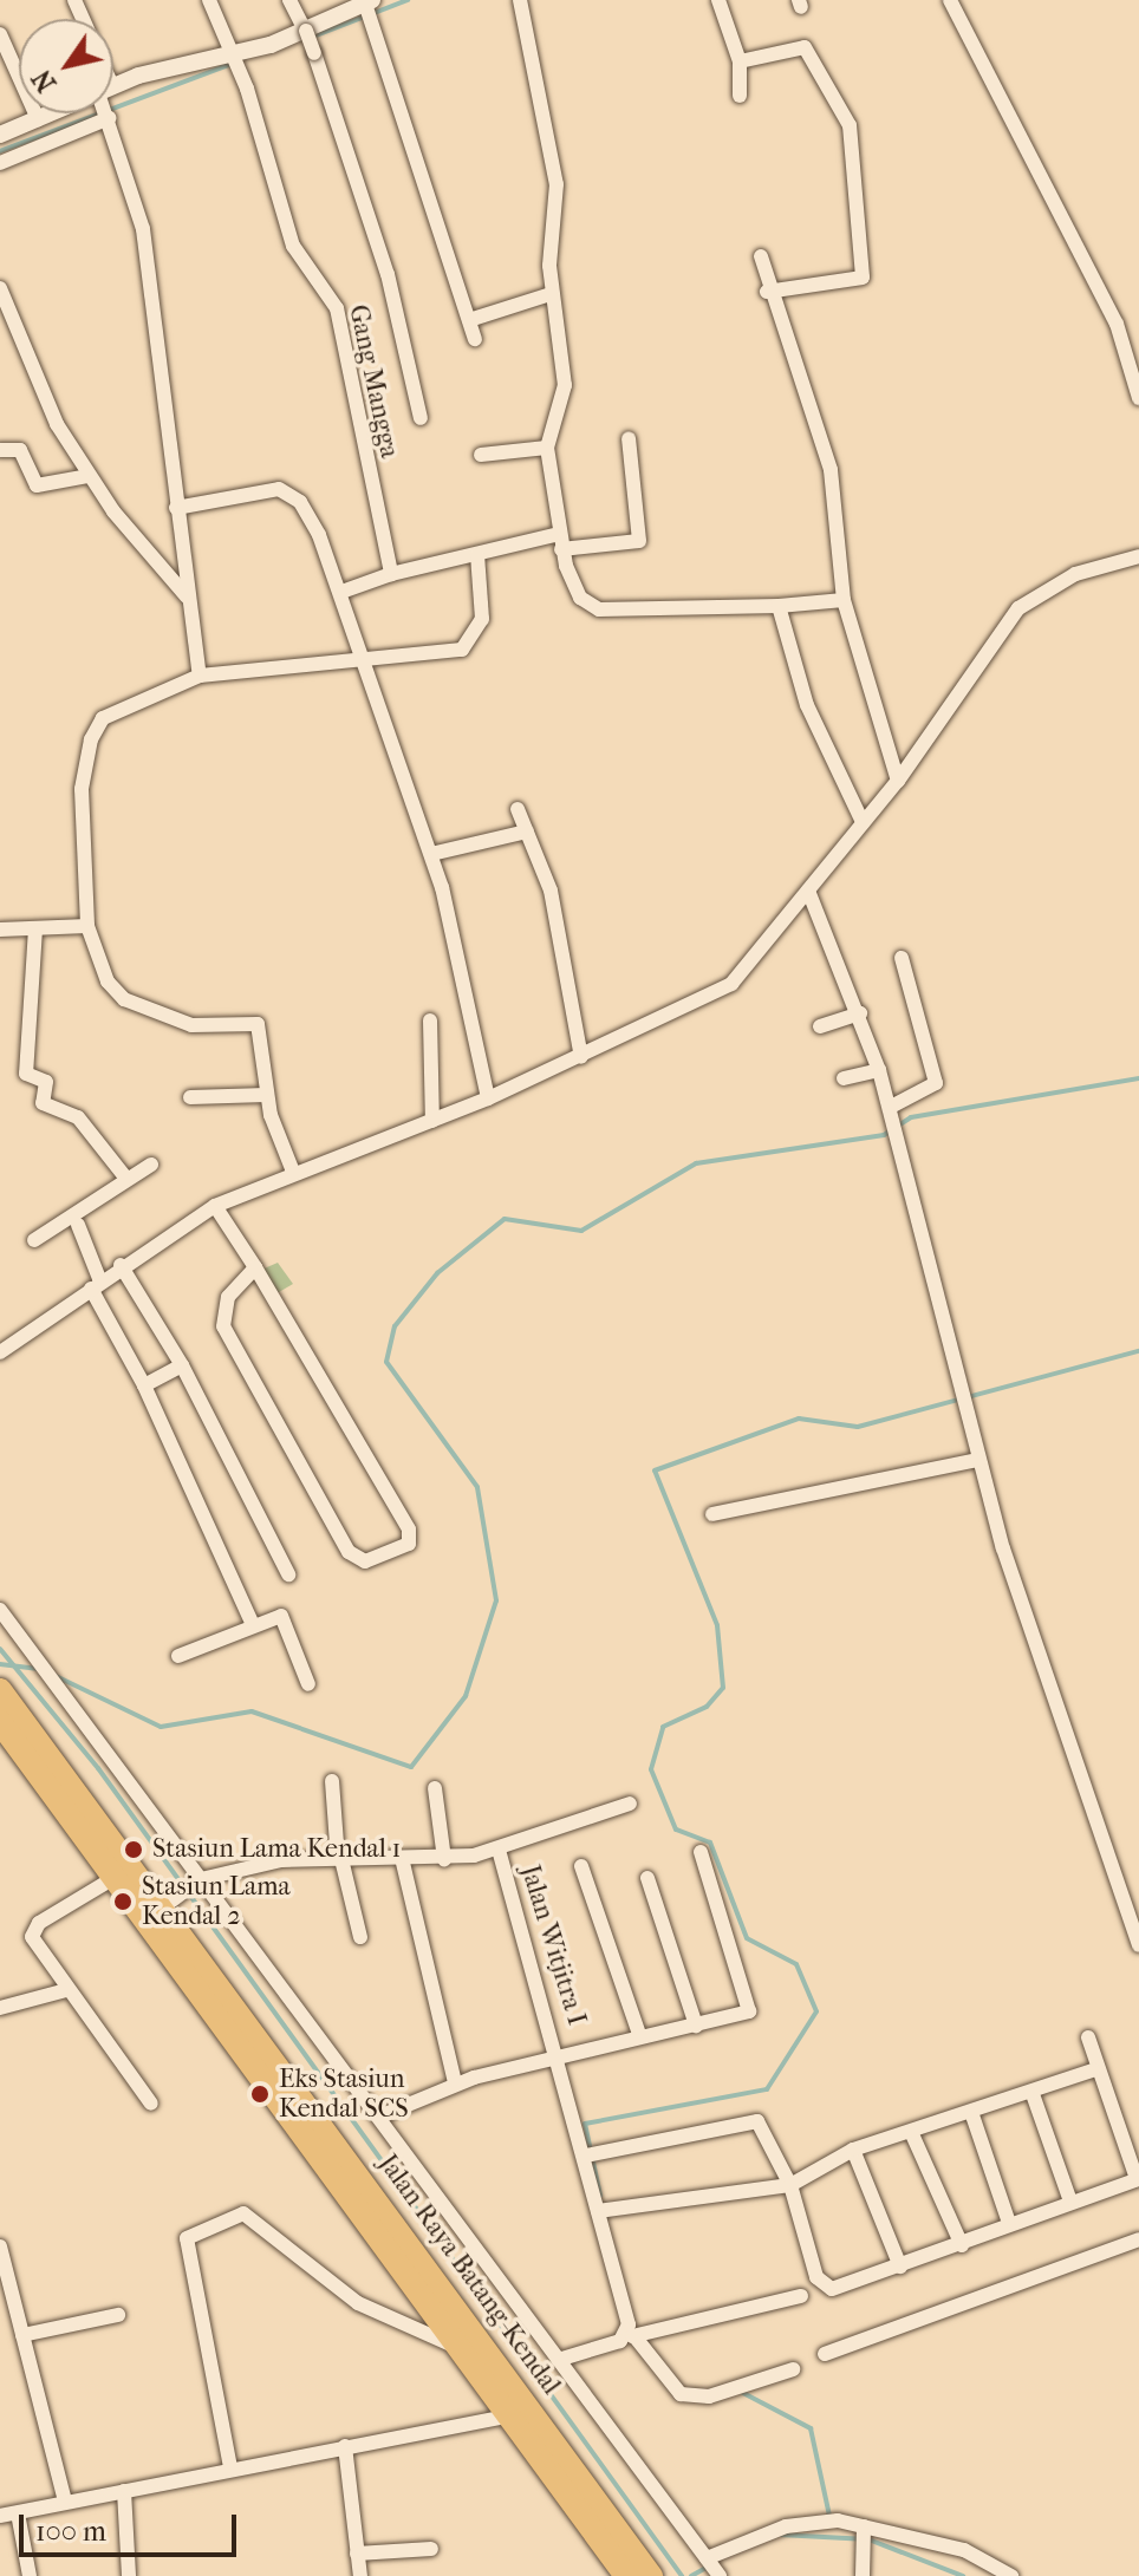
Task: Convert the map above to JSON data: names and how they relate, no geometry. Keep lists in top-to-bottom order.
{
  "streets": {
    "highway": ["Jalan Raya Batang-Kendal"],
    "street": ["Gang Mangga", "Jalan Witjitra I"]
  },
  "places": ["Stasiun Lama Kendal 1", "Stasiun Lama Kendal 2", "Eks Stasiun Kendal SCS"],
  "scale_bar": "100 m",
  "north": "bottom left"
}
